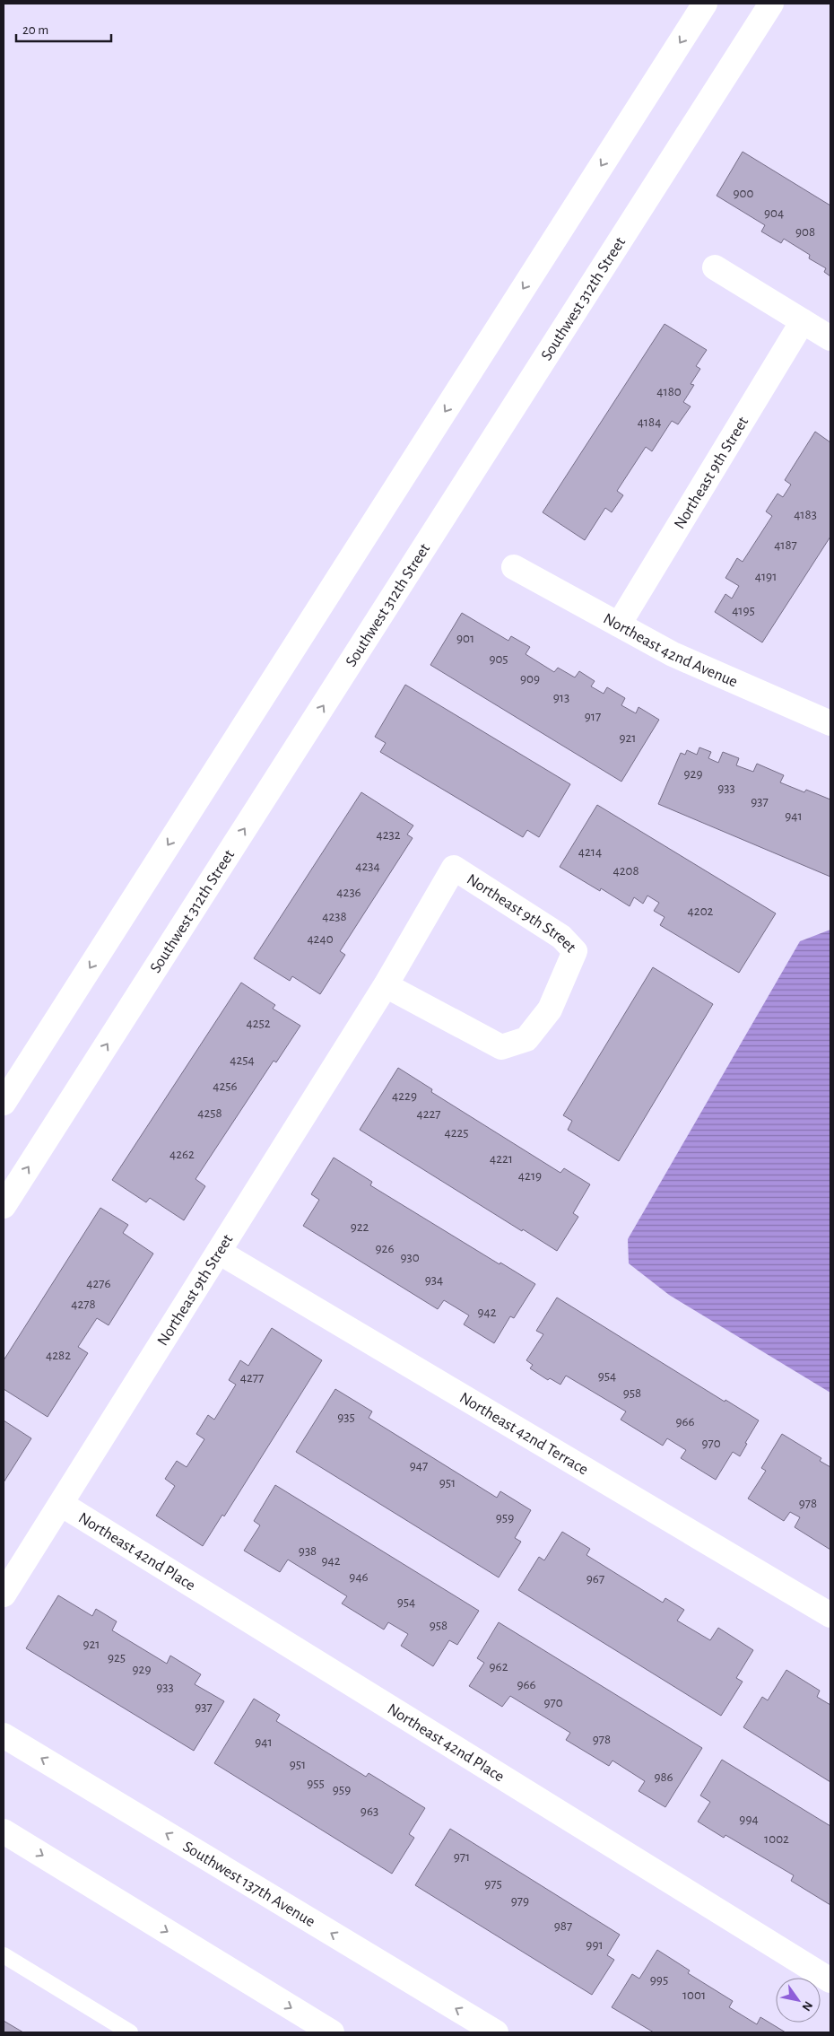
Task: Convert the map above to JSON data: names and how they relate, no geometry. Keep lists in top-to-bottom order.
{
  "streets": {
    "street": [
      "Southwest 312th Street",
      "Northeast 9th Street",
      "Northeast 42nd Avenue",
      "Northeast 42nd Terrace",
      "Northeast 42nd Place",
      "Southwest 137th Avenue"
    ]
  },
  "crossings": [
    ["Northeast 9th Street", "Northeast 42nd Avenue"],
    ["Northeast 9th Street", "Northeast 42nd Terrace"],
    ["Northeast 9th Street", "Northeast 42nd Place"]
  ],
  "house_numbers": [
    "900",
    "904",
    "908",
    "4180",
    "4184",
    "4183",
    "4187",
    "4191",
    "4195",
    "901",
    "905",
    "909",
    "913",
    "917",
    "921",
    "929",
    "933",
    "937",
    "941",
    "4232",
    "4214",
    "4234",
    "4208",
    "4236",
    "4202",
    "4238",
    "4240",
    "4252",
    "4254",
    "4256",
    "4229",
    "4258",
    "4227",
    "4225",
    "4262",
    "4221",
    "4219",
    "922",
    "926",
    "930",
    "934",
    "4276",
    "4278",
    "942",
    "4282",
    "954",
    "4277",
    "958",
    "935",
    "966",
    "970",
    "947",
    "951",
    "978",
    "959",
    "938",
    "942",
    "946",
    "967",
    "954",
    "958",
    "921",
    "925",
    "962",
    "929",
    "966",
    "933",
    "970",
    "937",
    "978",
    "941",
    "951",
    "986",
    "955",
    "959",
    "963",
    "994",
    "1002",
    "971",
    "975",
    "979",
    "987",
    "991",
    "995",
    "1001"
  ],
  "scale_bar": "20 m",
  "north": "bottom right"
}
